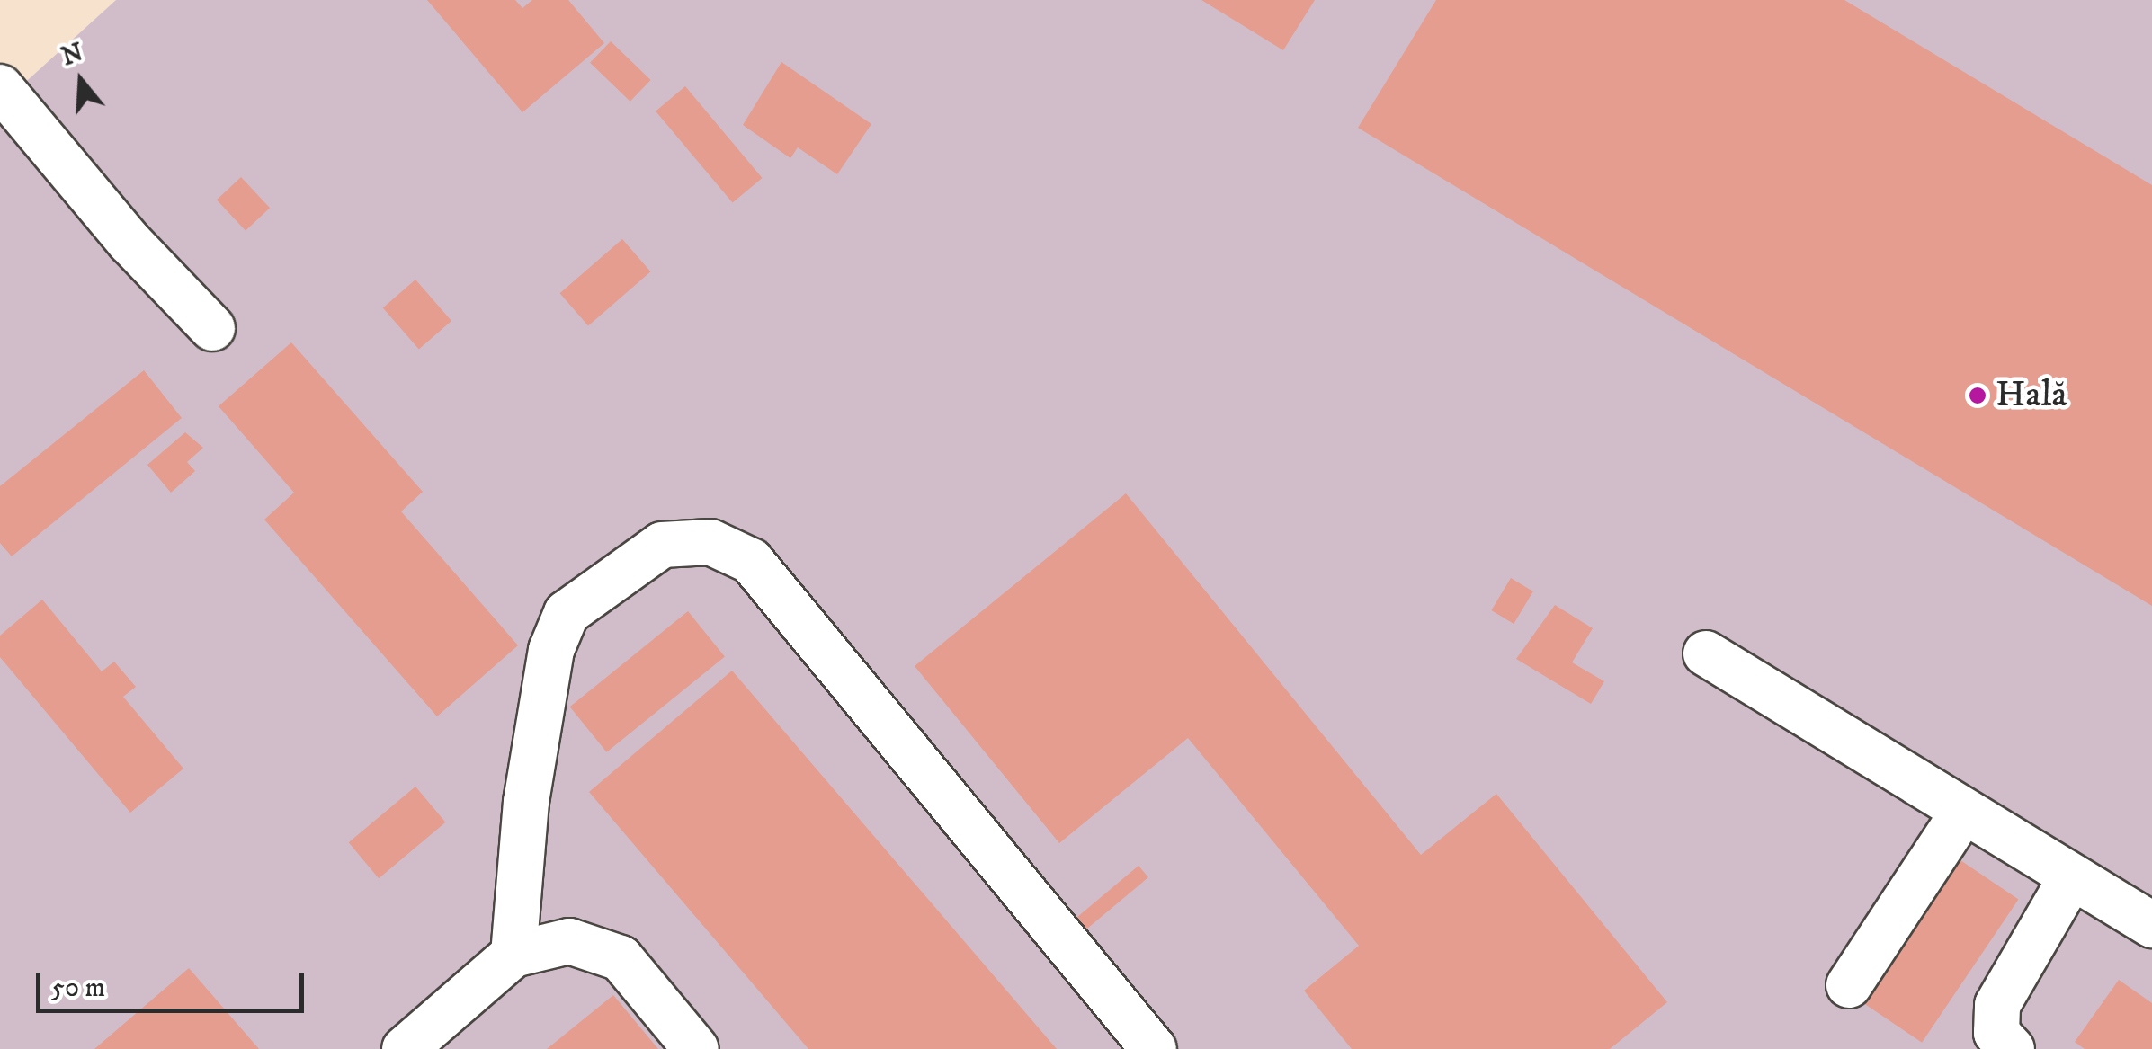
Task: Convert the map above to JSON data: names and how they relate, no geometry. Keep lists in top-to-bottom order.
{
  "places": ["Hală"],
  "scale_bar": "50 m",
  "north": "top"
}
